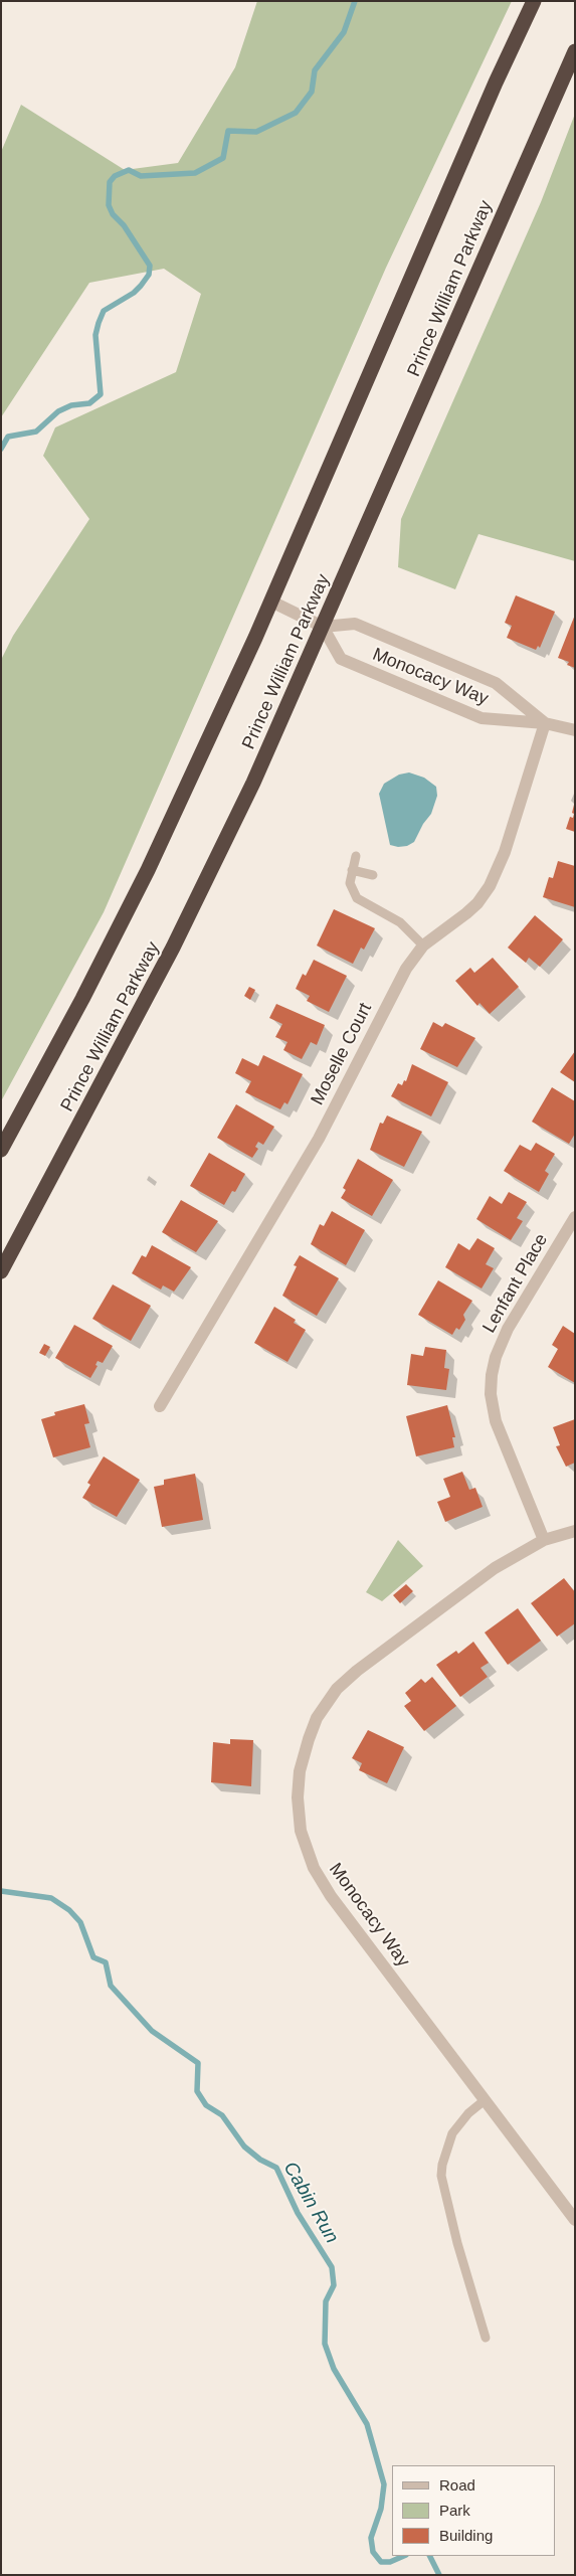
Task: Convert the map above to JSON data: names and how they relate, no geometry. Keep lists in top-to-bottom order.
{
  "streets": {
    "highway": ["Prince William Parkway"],
    "street": ["Monocacy Way", "Moselle Court", "Lenfant Place"]
  },
  "crossings": [
    ["Prince William Parkway", "Monocacy Way"],
    ["Monocacy Way", "Moselle Court"],
    ["Monocacy Way", "Lenfant Place"]
  ],
  "water": ["Cabin Run"],
  "legend": ["Road", "Park", "Building"]
}
